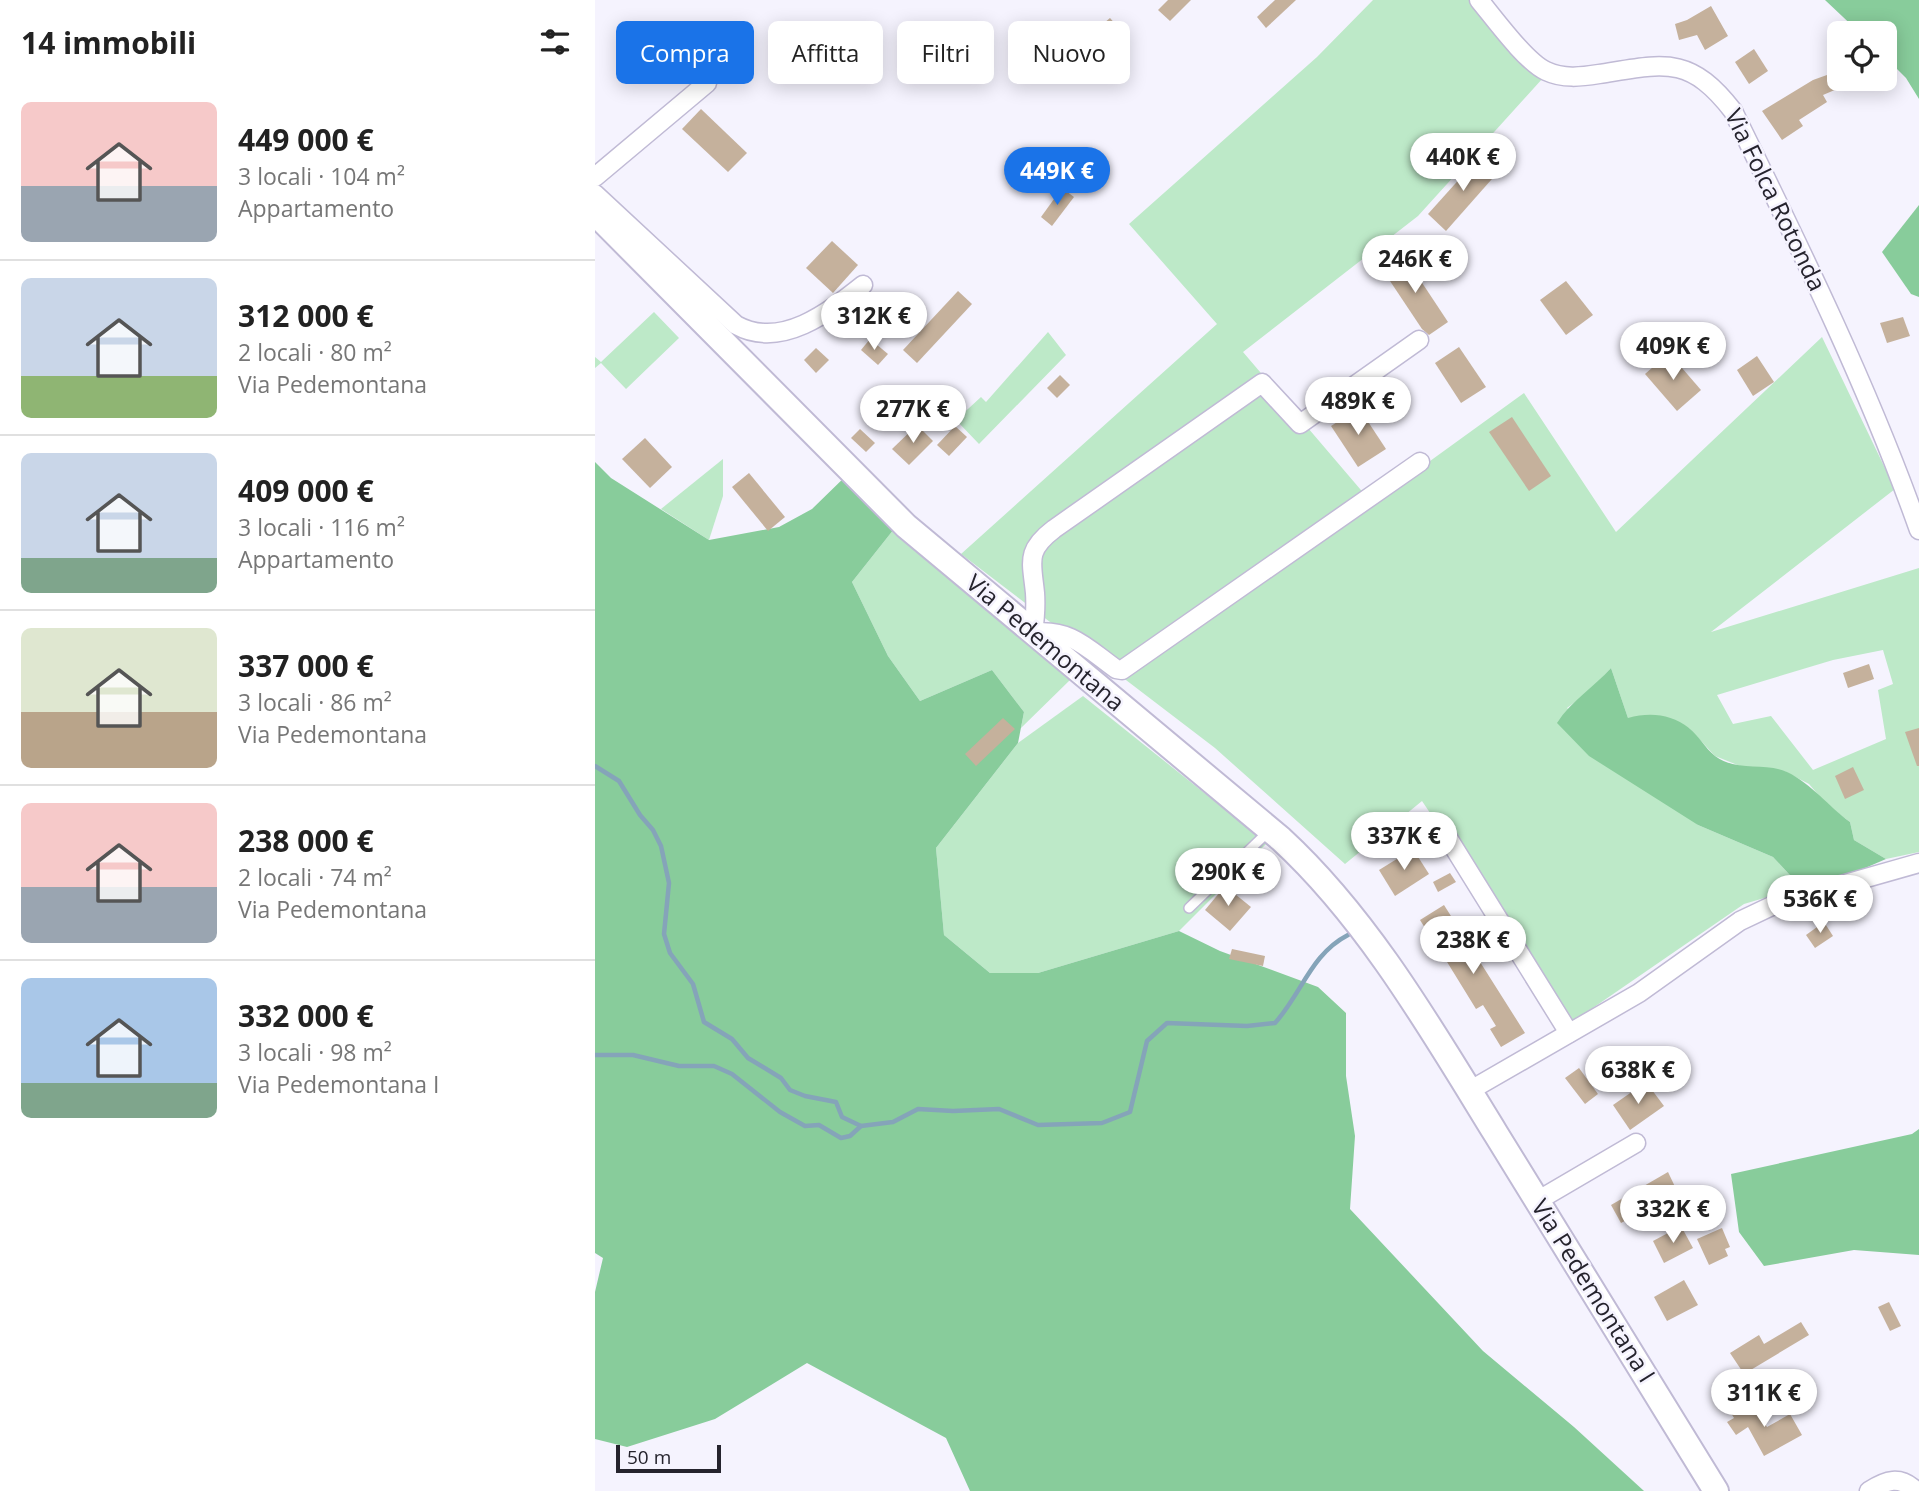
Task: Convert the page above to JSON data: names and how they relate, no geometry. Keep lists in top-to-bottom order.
{
  "streets": {
    "street": ["Via Folca Rotonda", "Via Pedemontana", "Via Pedemontana I"]
  },
  "crossings": [
    ["Via Pedemontana", "Via Pedemontana I"]
  ],
  "scale_bar": "50 m",
  "page": {
    "heading": "14 immobili",
    "chip": [
      "Compra",
      "Affitta",
      "Filtri",
      "Nuovo"
    ],
    "list": [
      {
        "name": "449 000 €",
        "note": "3 locali · 104 m² · Appartamento"
      },
      {
        "name": "312 000 €",
        "note": "2 locali · 80 m² · Via Pedemontana"
      },
      {
        "name": "409 000 €",
        "note": "3 locali · 116 m² · Appartamento"
      },
      {
        "name": "337 000 €",
        "note": "3 locali · 86 m² · Via Pedemontana"
      },
      {
        "name": "238 000 €",
        "note": "2 locali · 74 m² · Via Pedemontana"
      },
      {
        "name": "332 000 €",
        "note": "3 locali · 98 m² · Via Pedemontana I"
      }
    ],
    "price": [
      "440K €",
      "449K €",
      "246K €",
      "312K €",
      "409K €",
      "489K €",
      "277K €",
      "337K €",
      "290K €",
      "536K €",
      "238K €",
      "638K €",
      "332K €",
      "311K €"
    ],
    "scale": "50 m"
  }
}
